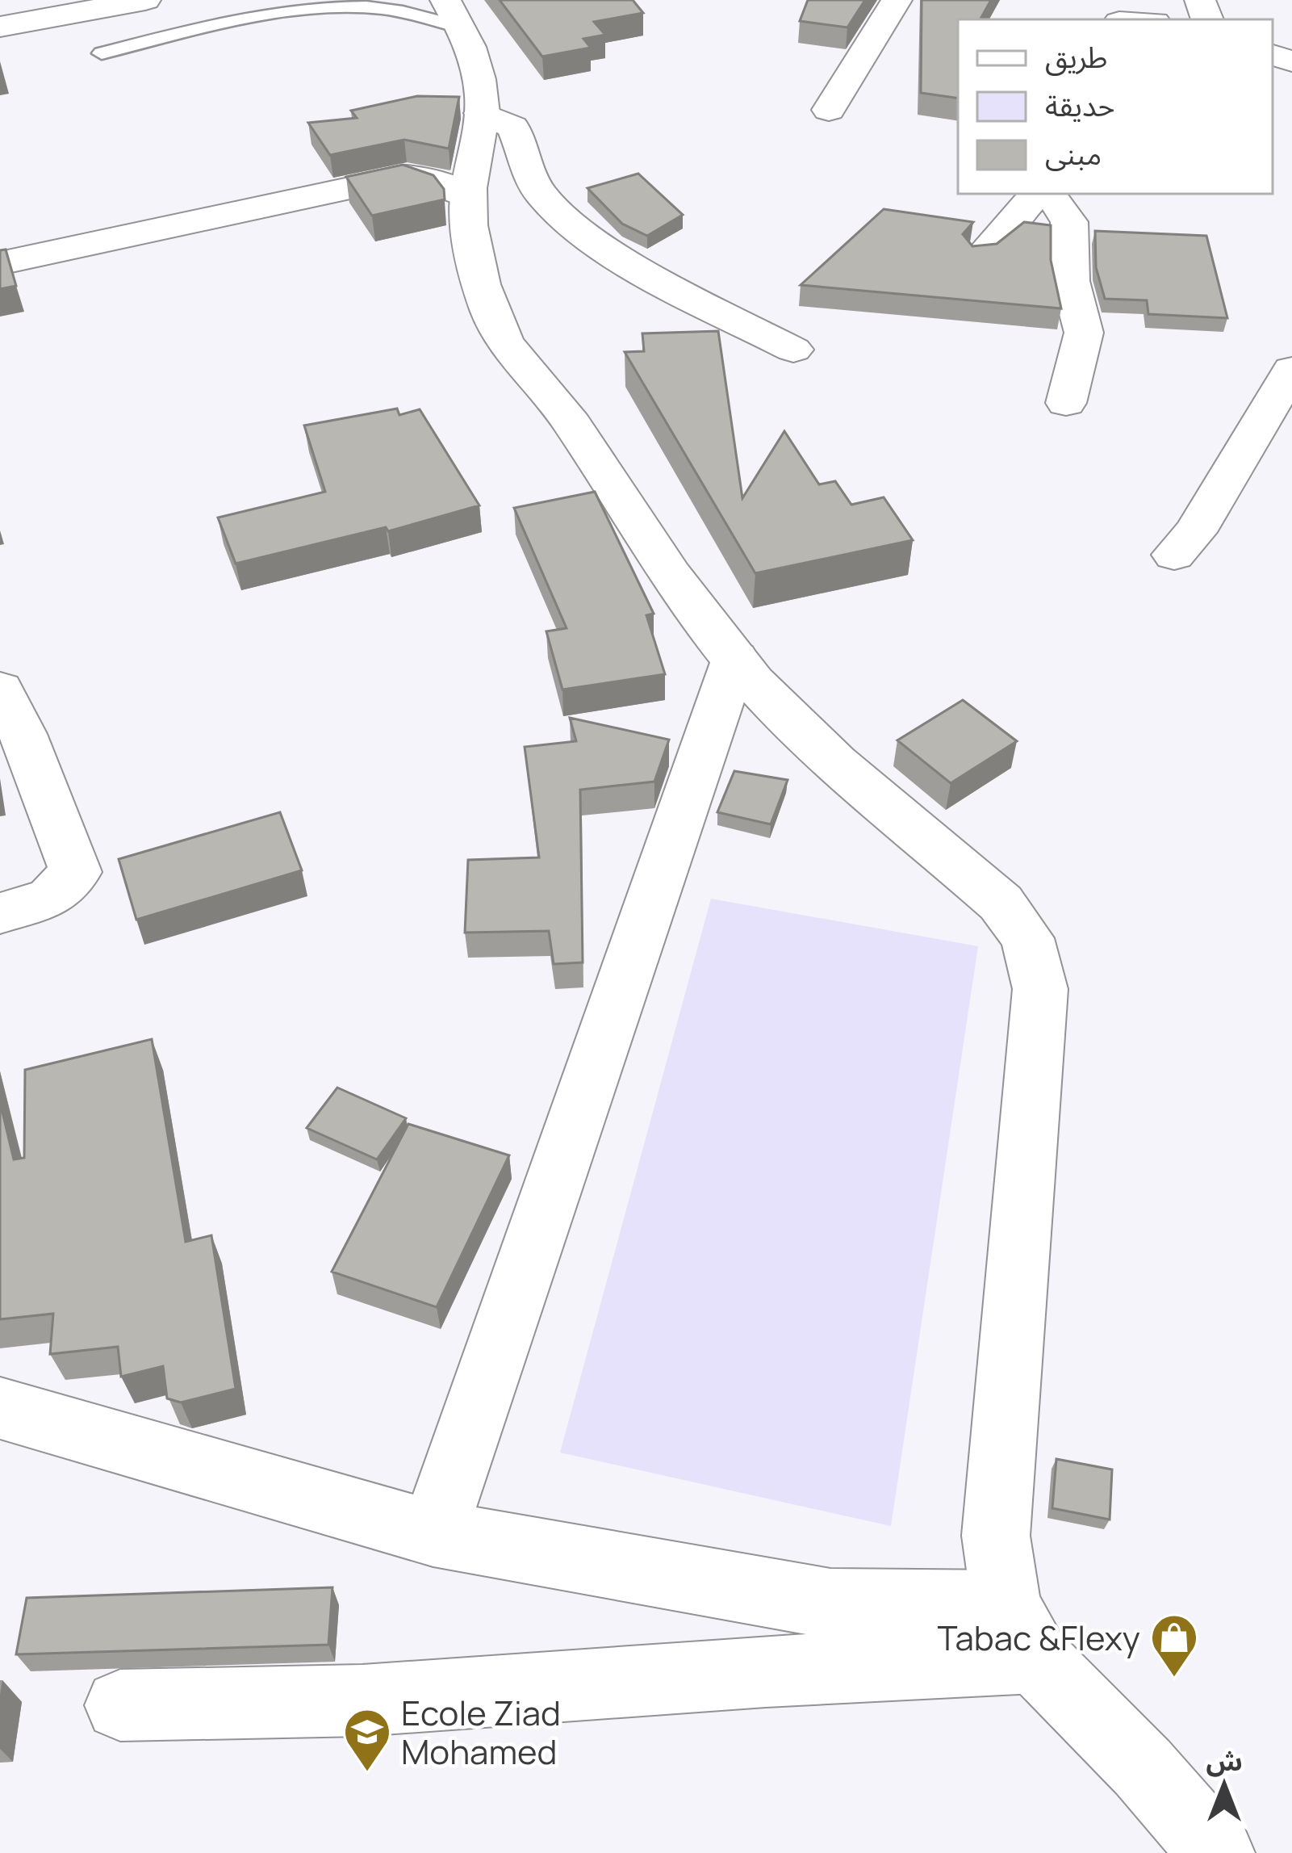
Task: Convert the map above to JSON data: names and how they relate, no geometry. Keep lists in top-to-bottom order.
{
  "places": {
    "shop": ["Tabac &Flexy"],
    "school or university": ["Ecole Ziad Mohamed"]
  },
  "legend": ["طريق", "حديقة", "مبنى"],
  "north": "top"
}
